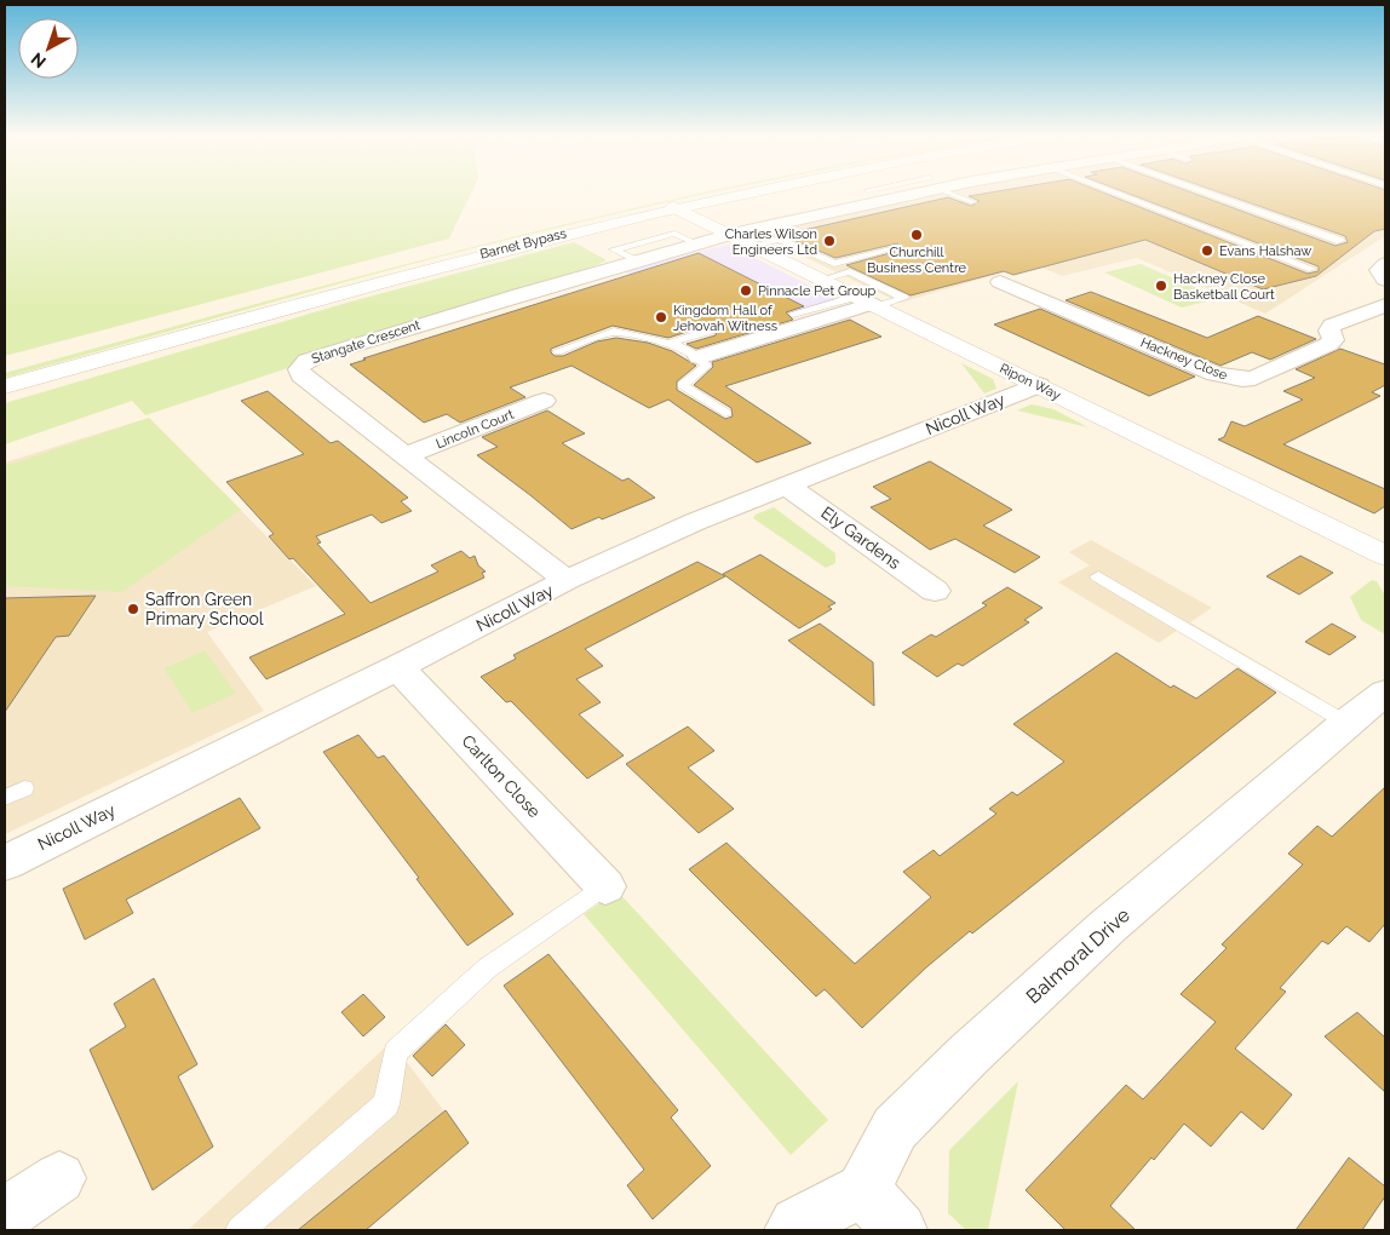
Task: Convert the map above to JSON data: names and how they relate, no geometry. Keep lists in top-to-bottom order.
{
  "streets": {
    "main road": ["Barnet Bypass", "Ripon Way"],
    "street": [
      "Stangate Crescent",
      "Hackney Close",
      "Nicoll Way",
      "Lincoln Court",
      "Ely Gardens",
      "Carlton Close",
      "Balmoral Drive"
    ]
  },
  "crossings": [
    ["Barnet Bypass", "Ripon Way"],
    ["Stangate Crescent", "Ripon Way"],
    ["Stangate Crescent", "Nicoll Way"],
    ["Stangate Crescent", "Lincoln Court"],
    ["Ripon Way", "Nicoll Way"],
    ["Nicoll Way", "Ely Gardens"],
    ["Nicoll Way", "Carlton Close"]
  ],
  "places": [
    "Churchill Business Centre",
    "Charles Wilson Engineers Ltd",
    "Evans Halshaw",
    "Hackney Close Basketball Court",
    "Pinnacle Pet Group",
    "Kingdom Hall of Jehovah Witness",
    "Saffron Green Primary School"
  ],
  "north": "bottom left"
}
